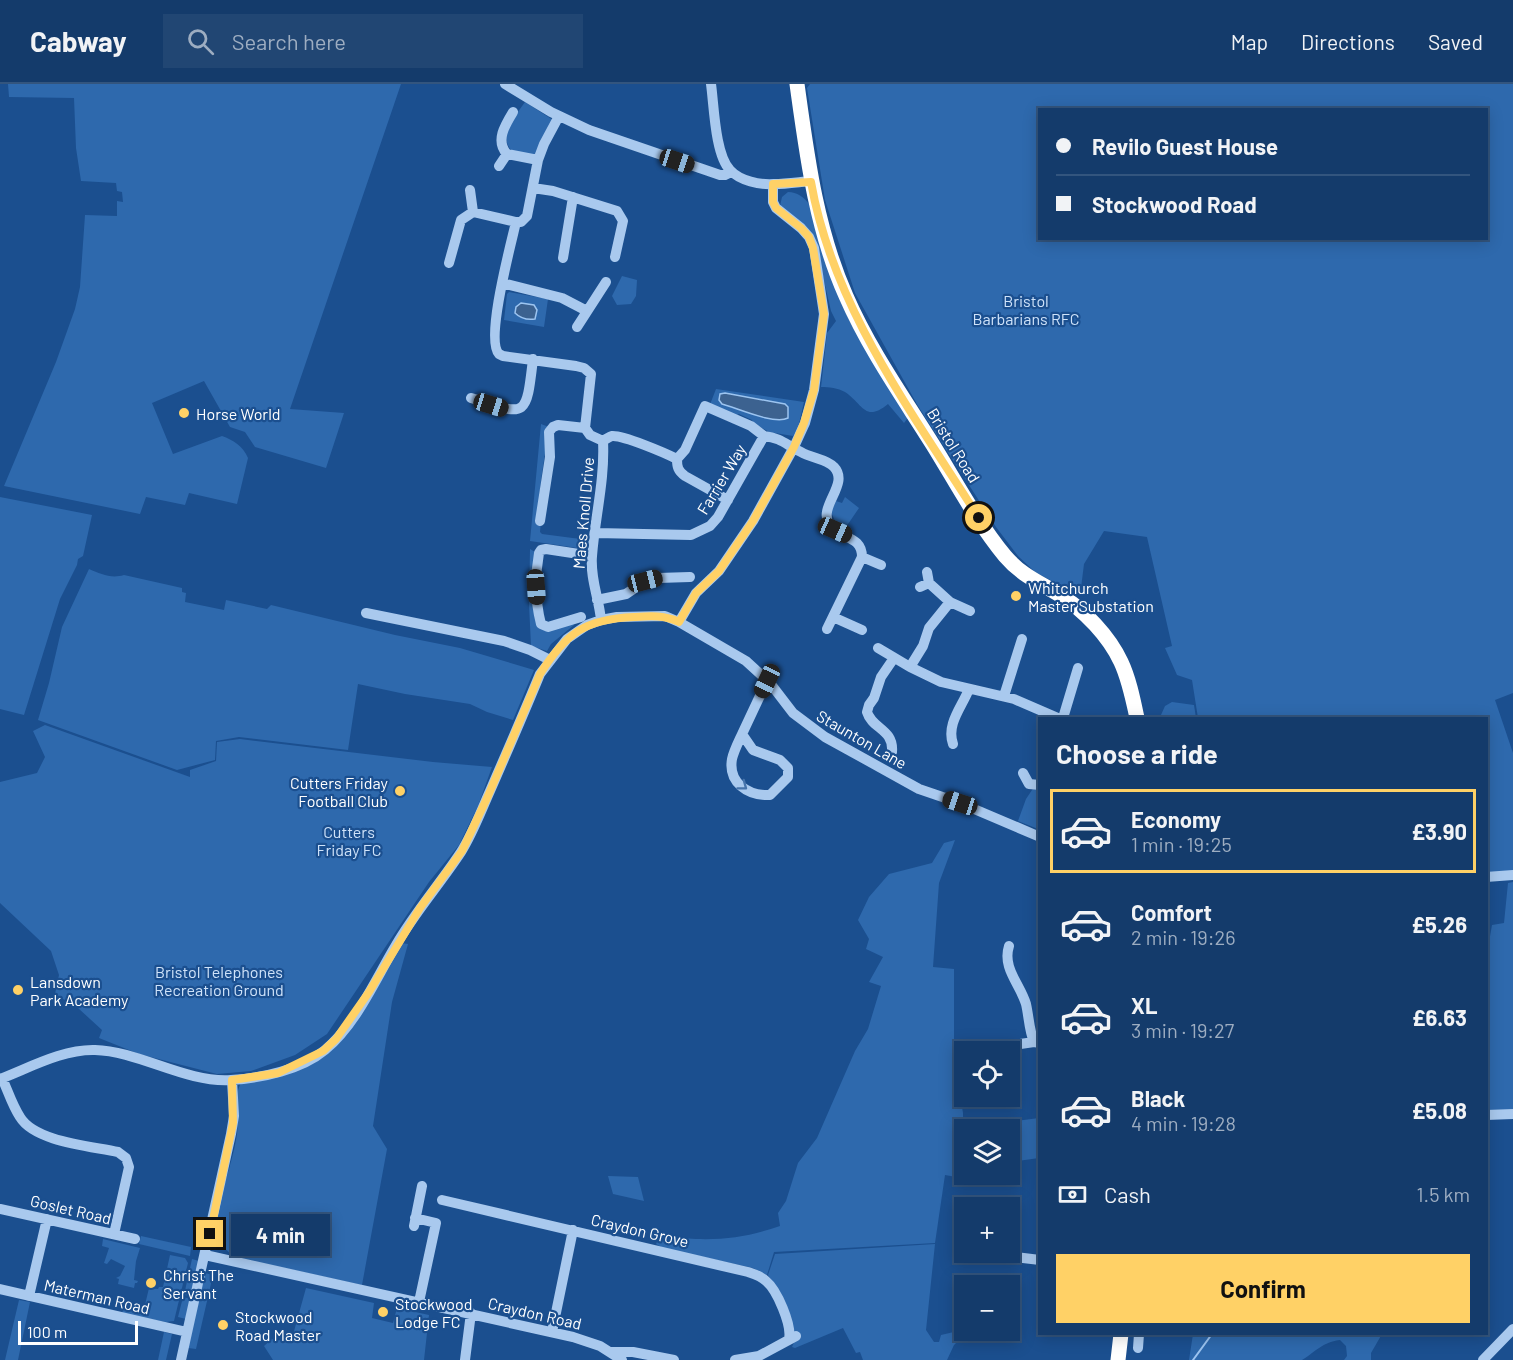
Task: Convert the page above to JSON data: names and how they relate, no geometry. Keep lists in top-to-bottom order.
{
  "streets": {
    "highway": ["Bristol Road"],
    "street": [
      "Farrier Way",
      "Maes Knoll Drive",
      "Staunton Lane",
      "Goslet Road",
      "Craydon Grove",
      "Materman Road",
      "Craydon Road"
    ]
  },
  "crossings": [
    ["Farrier Way", "Maes Knoll Drive"],
    ["Maes Knoll Drive", "Staunton Lane"]
  ],
  "parks": ["Bristol Barbarians RFC", "Cutters Friday FC", "Bristol Telephones Recreation Ground"],
  "places": [
    "Horse World",
    "Whitchurch Master Substation",
    "Cutters Friday Football Club",
    "Lansdown Park Academy",
    "Christ The Servant",
    "Stockwood Lodge FC",
    "Stockwood Road Master"
  ],
  "scale_bar": "100 m",
  "page": {
    "header": "Cabway",
    "search": "Search here",
    "nav": ["Map", "Directions", "Saved"],
    "banner": ["Revilo Guest House", "Stockwood Road"],
    "heading": "Choose a ride",
    "list": [
      {
        "name": "Economy",
        "note": "1 min · 19:25",
        "value": "£3.90"
      },
      {
        "name": "Comfort",
        "note": "2 min · 19:26",
        "value": "£5.26"
      },
      {
        "name": "XL",
        "note": "3 min · 19:27",
        "value": "£6.63"
      },
      {
        "name": "Black",
        "note": "4 min · 19:28",
        "value": "£5.08"
      }
    ],
    "map_buttons": ["+", "−"],
    "pay": ["Cash", "1.5 km"],
    "bubble": "4 min",
    "buttons": "Confirm",
    "scale": "100 m"
  }
}
